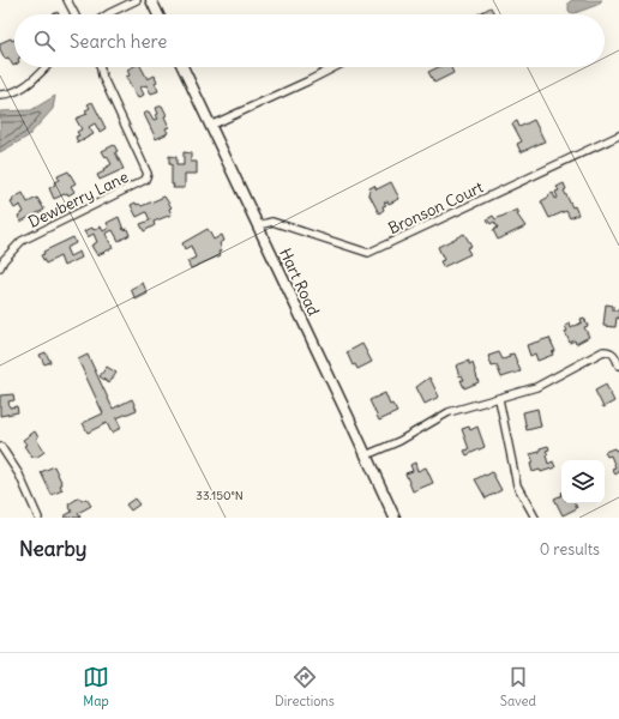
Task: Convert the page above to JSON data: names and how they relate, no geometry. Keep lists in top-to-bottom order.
{
  "streets": {
    "street": ["Dewberry Lane", "Bronson Court", "Hart Road"]
  },
  "crossings": [
    ["Bronson Court", "Hart Road"]
  ],
  "page": {
    "search": "Search here",
    "heading": ["Nearby", "0 results"],
    "nav": ["Map", "Directions", "Saved"]
  },
  "coordinates": ["33.150°N"]
}
